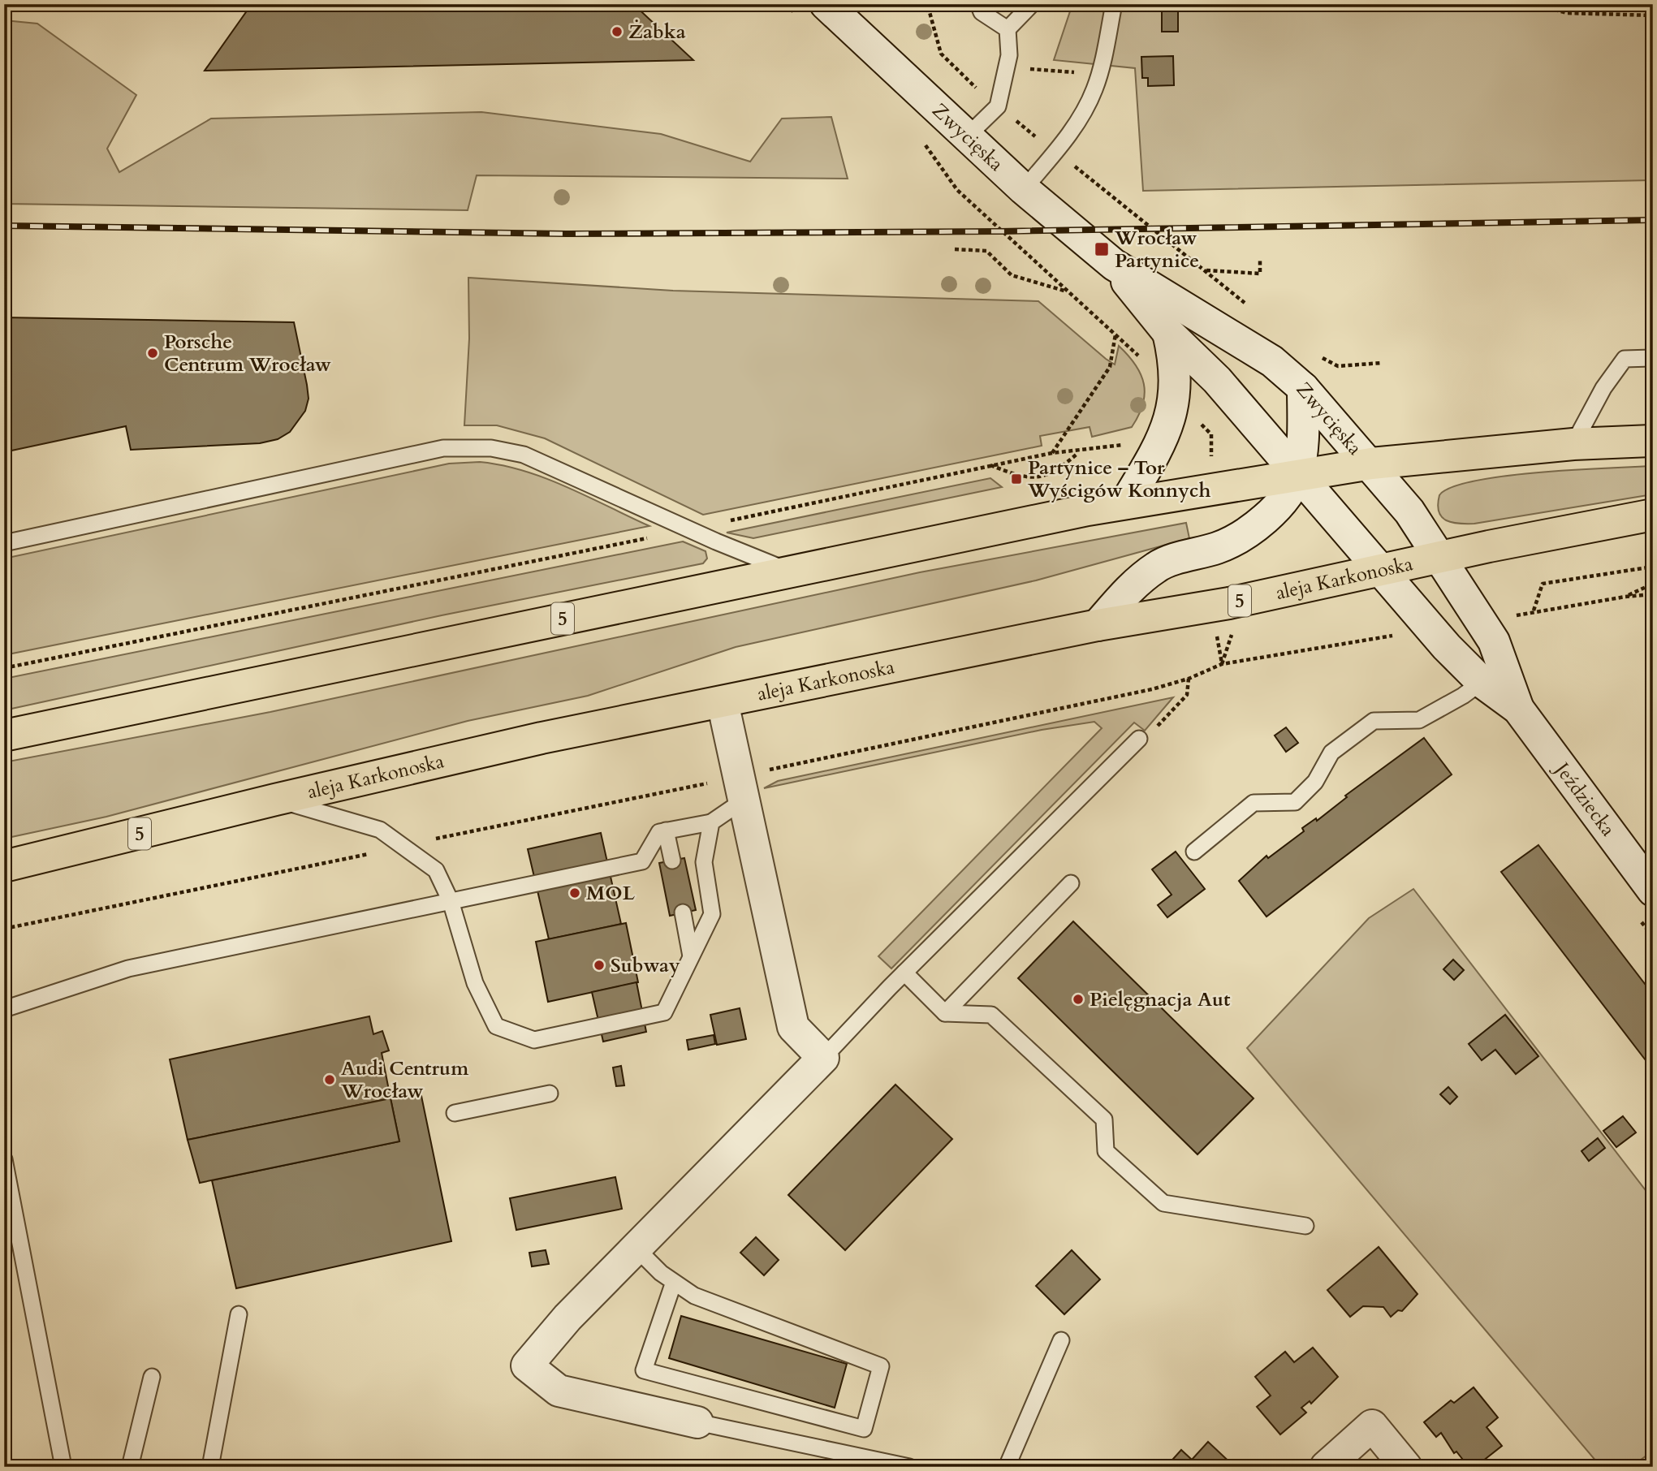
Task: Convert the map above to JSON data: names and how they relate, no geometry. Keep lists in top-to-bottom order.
{
  "streets": {
    "main road": ["aleja Karkonoska", "5"],
    "street": ["Zwycięska", "Jeździecka"]
  },
  "crossings": [
    ["Zwycięska", "aleja Karkonoska"],
    ["Zwycięska", "5"],
    ["Zwycięska", "Jeździecka"],
    ["aleja Karkonoska", "Jeździecka"]
  ],
  "places": {
    "other": [
      "Żabka",
      "Porsche Centrum Wrocław",
      "MOL",
      "Subway",
      "Pielęgnacja Aut",
      "Audi Centrum Wrocław"
    ],
    "transit": ["Wrocław Partynice", "Partynice – Tor Wyścigów Konnych"]
  }
}
